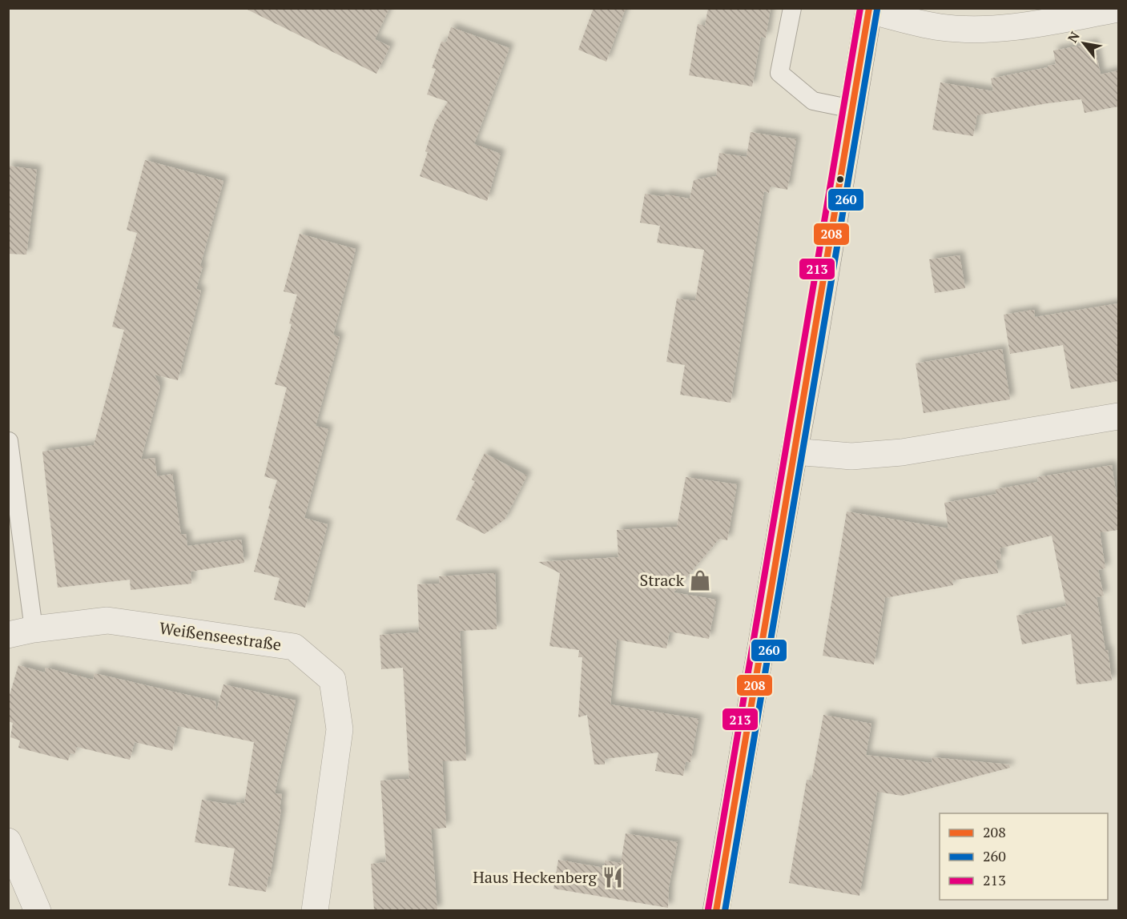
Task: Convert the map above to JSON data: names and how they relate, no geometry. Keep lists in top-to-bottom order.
{
  "streets": {
    "street": ["Weißenseestraße"]
  },
  "places": {
    "shop": ["Strack"],
    "restaurant": ["Haus Heckenberg"]
  },
  "lines": ["transit line 208", "transit line 213", "transit line 260"],
  "legend": ["208", "260", "213"],
  "north": "top left"
}
